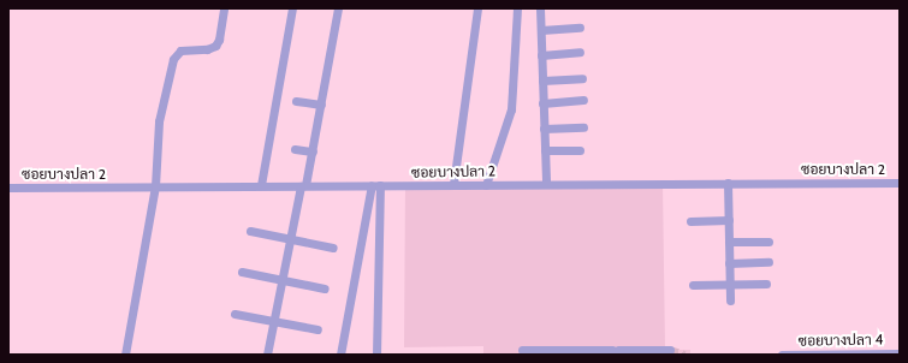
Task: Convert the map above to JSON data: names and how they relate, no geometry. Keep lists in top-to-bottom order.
{
  "streets": {
    "street": ["ซอยบางปลา 2", "ซอยบางปลา 4"]
  }
}
